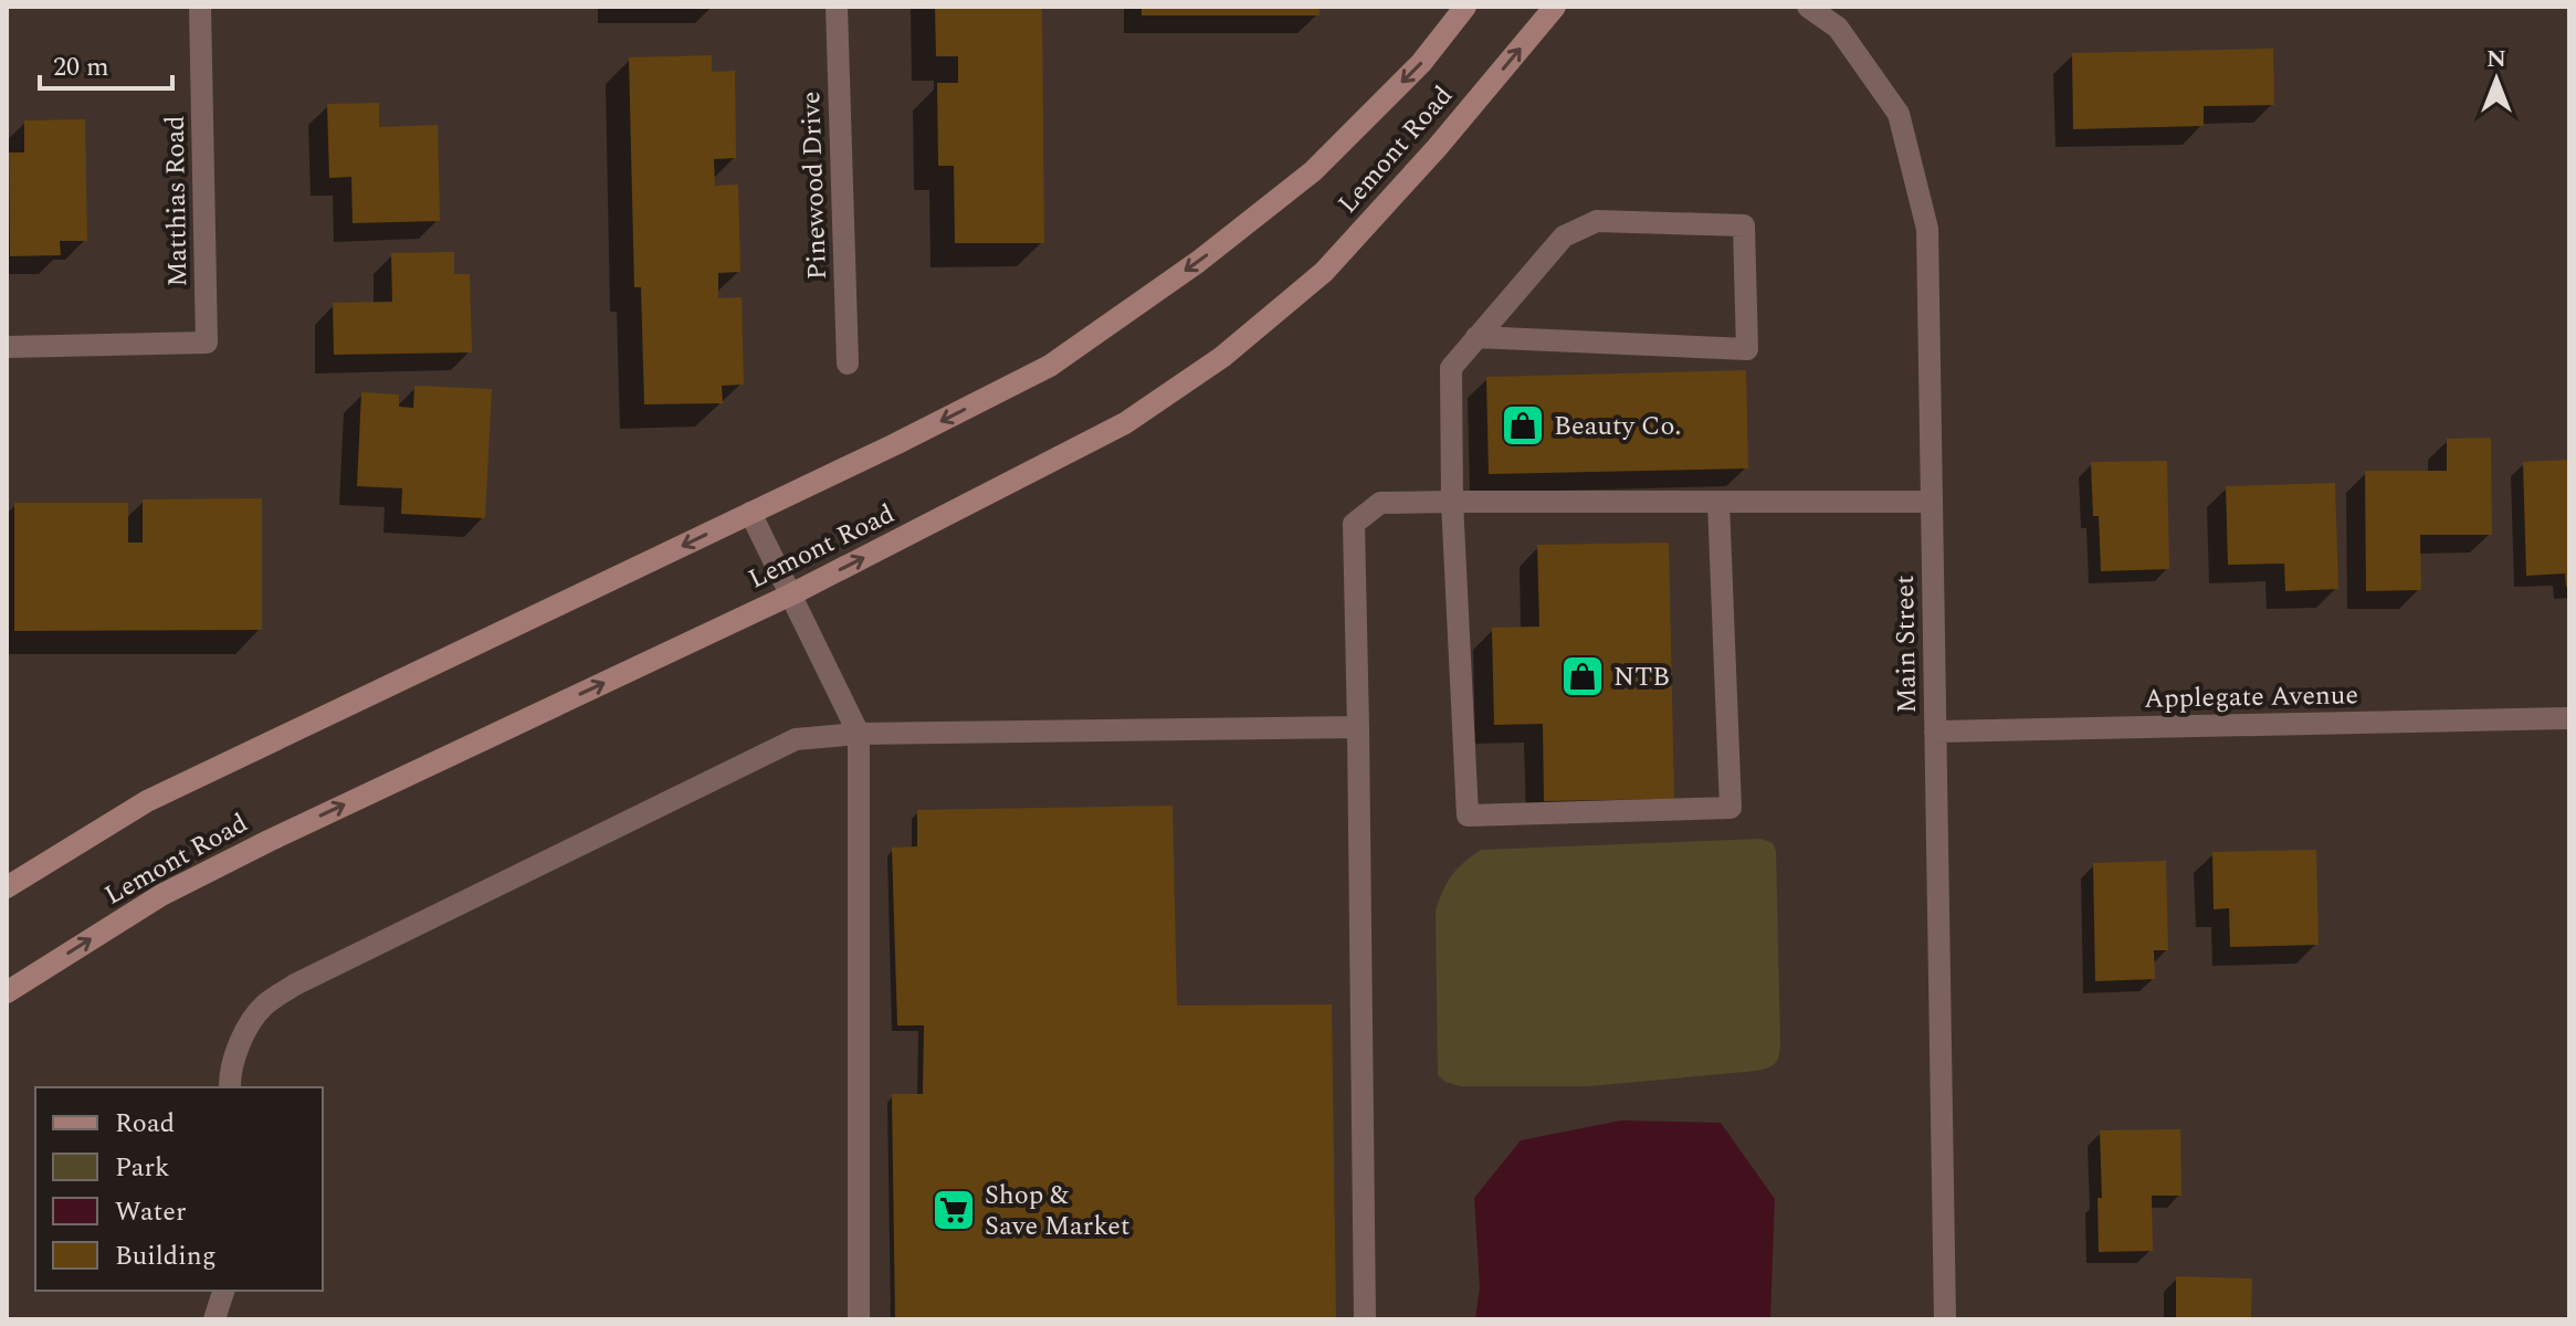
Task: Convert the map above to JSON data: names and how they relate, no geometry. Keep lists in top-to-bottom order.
{
  "streets": {
    "main road": ["Lemont Road"],
    "street": [
      "Pinewood Drive",
      "Matthias Road",
      "Main Street",
      "Applegate Avenue"
    ]
  },
  "crossings": [
    ["Main Street", "Applegate Avenue"]
  ],
  "places": {
    "shop": ["Beauty Co.", "NTB"],
    "supermarket": ["Shop & Save Market"]
  },
  "legend": [
    "Road",
    "Park",
    "Water",
    "Building"
  ],
  "scale_bar": "20 m",
  "north": "top"
}
